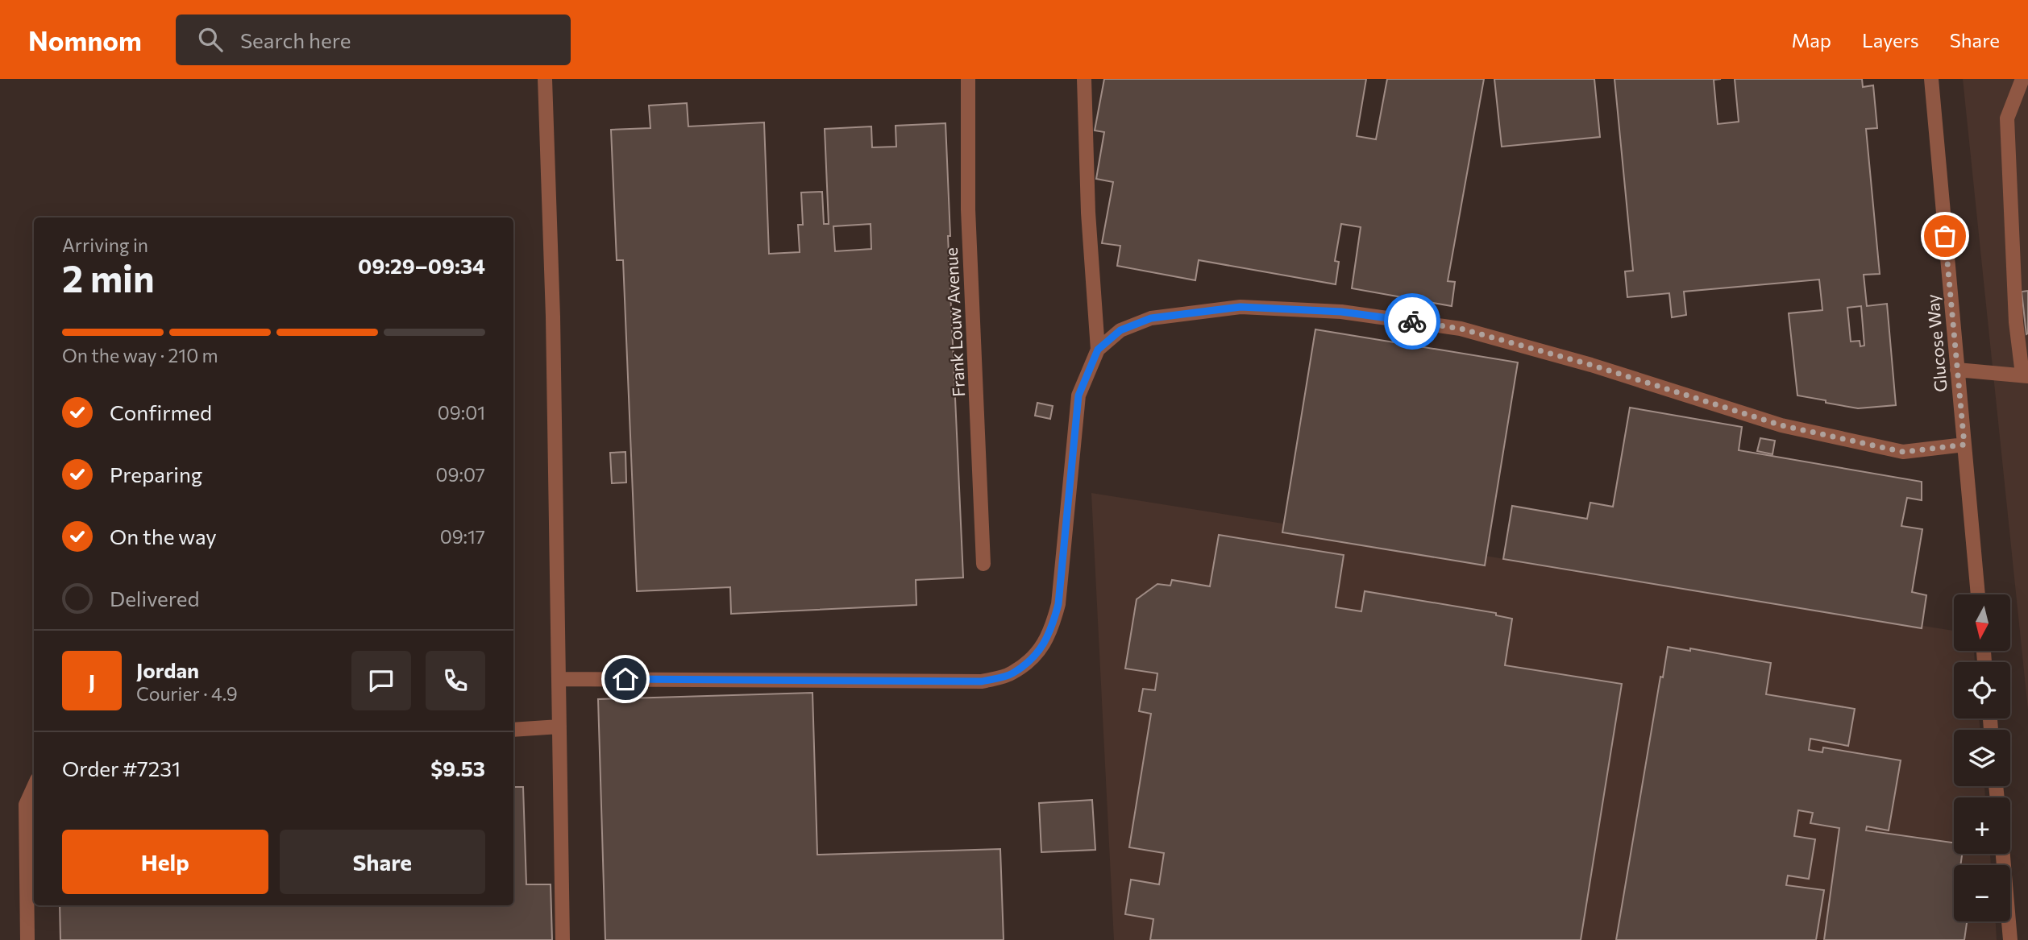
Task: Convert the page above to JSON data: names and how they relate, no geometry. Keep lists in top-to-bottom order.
{
  "streets": {
    "street": ["Frank Louw Avenue", "Glucose Way"]
  },
  "north": "bottom",
  "page": {
    "header": "Nomnom",
    "search": "Search here",
    "nav": ["Map", "Layers", "Share"],
    "heading": ["2 min", "Arriving in", "09:29–09:34"],
    "panel": [
      "Jordan",
      "Courier · 4.9",
      "Order #7231",
      "$9.53"
    ],
    "bar": "On the way · 210 m",
    "list": [
      ["Confirmed", "09:01"],
      ["Preparing", "09:07"],
      ["On the way", "09:17"],
      "Delivered"
    ],
    "map_buttons": ["+", "−"],
    "round": "J",
    "buttons": ["Help", "Share"]
  }
}
